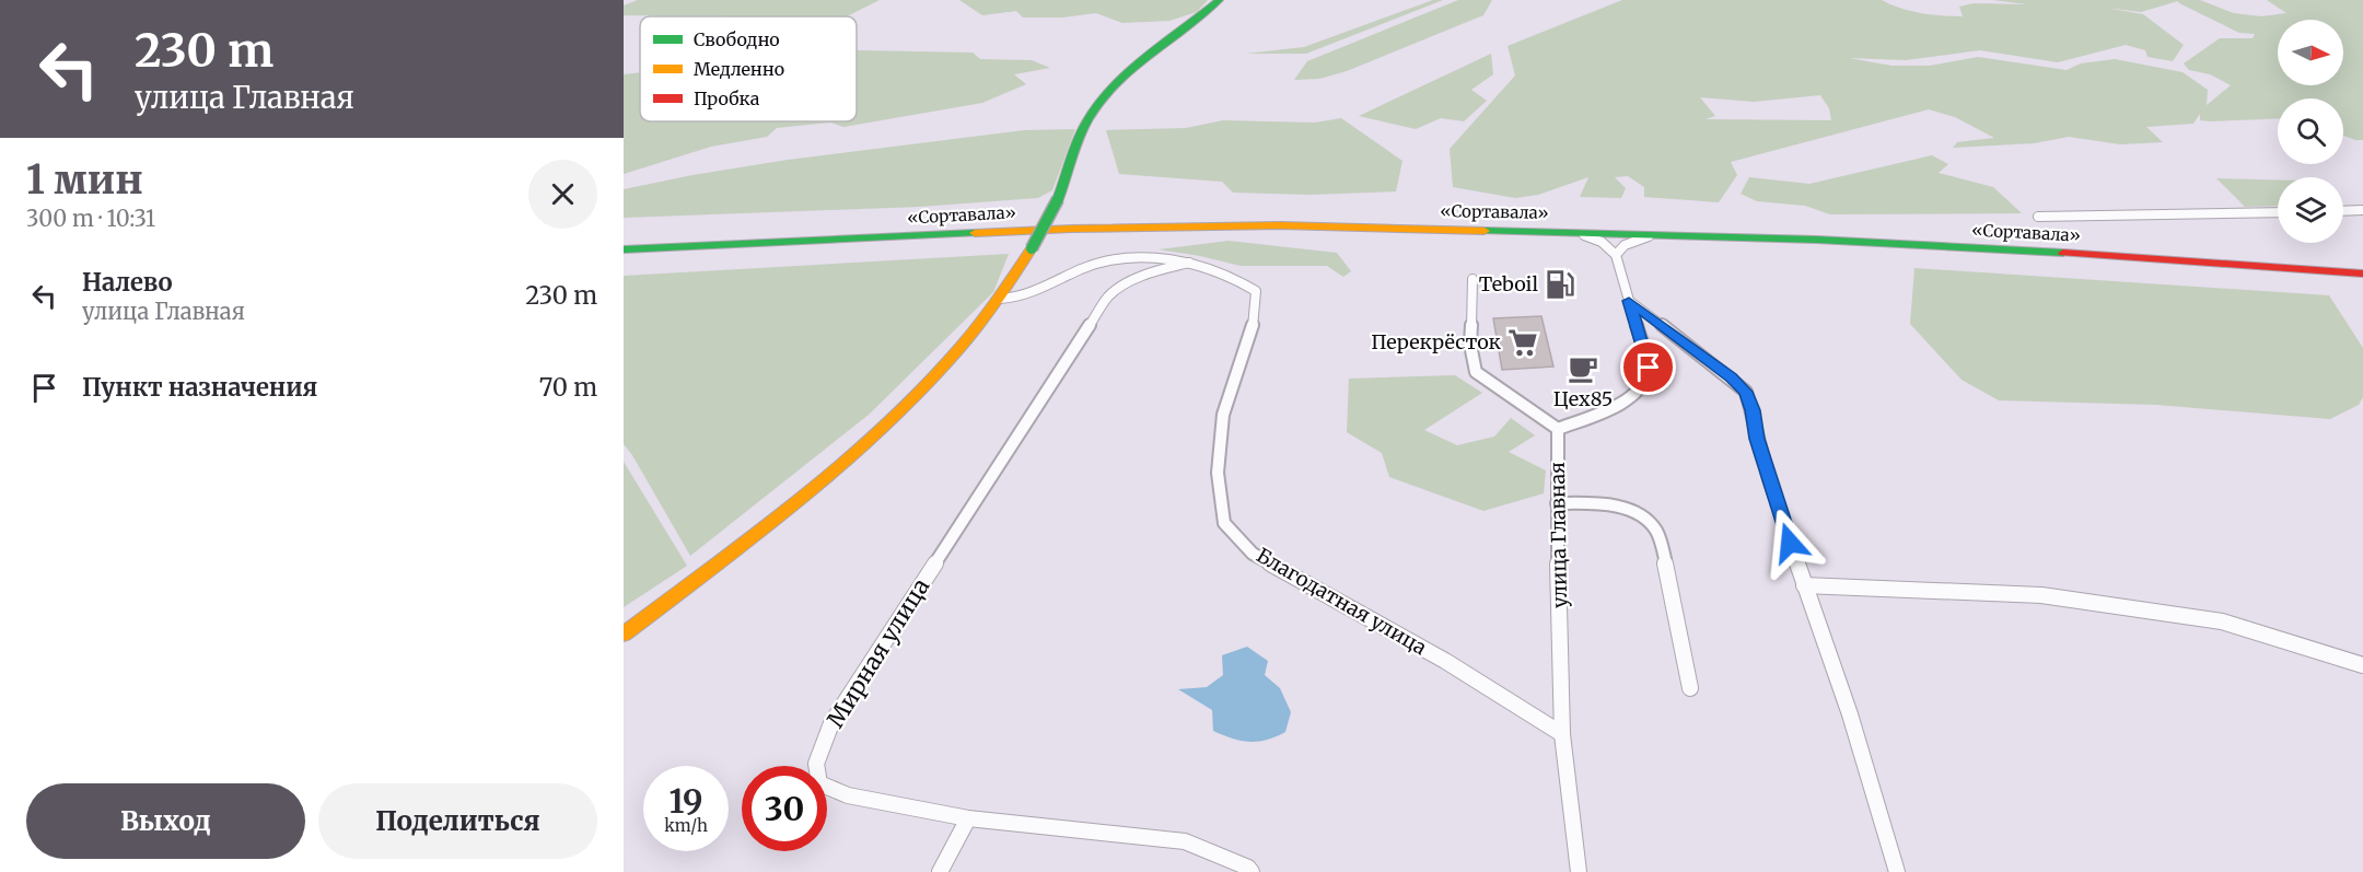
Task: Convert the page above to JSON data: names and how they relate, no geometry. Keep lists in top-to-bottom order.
{
  "streets": {
    "main road": ["«Сортавала»"],
    "street": ["улица Главная", "Благодатная улица", "Мирная улица"]
  },
  "crossings": [
    ["улица Главная", "Благодатная улица"],
    ["Благодатная улица", "Мирная улица"]
  ],
  "places": {
    "fuel station": ["Teboil"],
    "supermarket": ["Перекрёсток"],
    "cafe": ["Цех85"]
  },
  "legend": ["Свободно", "Медленно", "Пробка"],
  "north": "right",
  "page": {
    "turn": ["230 m", "улица Главная"],
    "heading": ["1 мин", "300 m · 10:31"],
    "list": [
      {
        "name": "Налево",
        "note": "улица Главная",
        "value": "230 m"
      },
      {
        "name": "Пункт назначения",
        "value": "70 m"
      }
    ],
    "speed": "19 km/h",
    "limit": "30",
    "buttons": ["Выход", "Поделиться"]
  }
}
